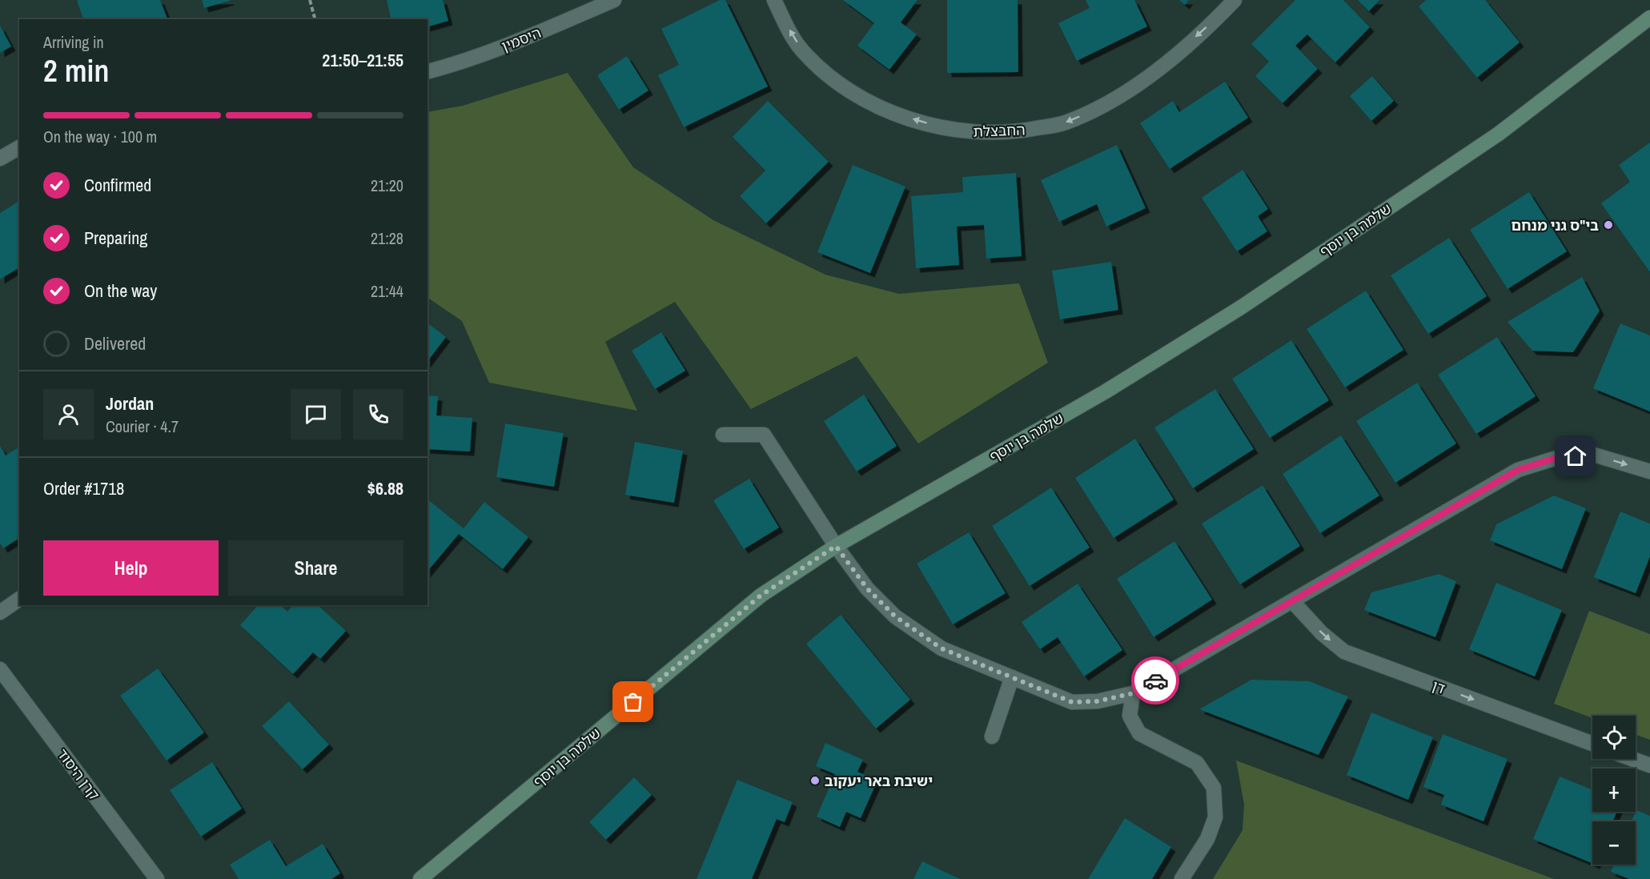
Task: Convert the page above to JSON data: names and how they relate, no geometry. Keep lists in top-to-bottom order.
{
  "streets": {
    "main road": ["שלמה בן יוסף"],
    "street": [
      "היסמין",
      "החבצלת",
      "דן",
      "קרן היסוד"
    ]
  },
  "one_way": ["החבצלת", "דן"],
  "places": ["בי\"ס גני מנחם", "ישיבת באר יעקוב"],
  "page": {
    "heading": ["2 min", "Arriving in", "21:50–21:55"],
    "panel": [
      "Jordan",
      "Courier · 4.7",
      "Order #1718",
      "$6.88"
    ],
    "bar": "On the way · 100 m",
    "list": [
      ["Confirmed", "21:20"],
      ["Preparing", "21:28"],
      ["On the way", "21:44"],
      "Delivered"
    ],
    "buttons": ["Help", "Share"],
    "map_buttons": ["+", "−"]
  }
}
